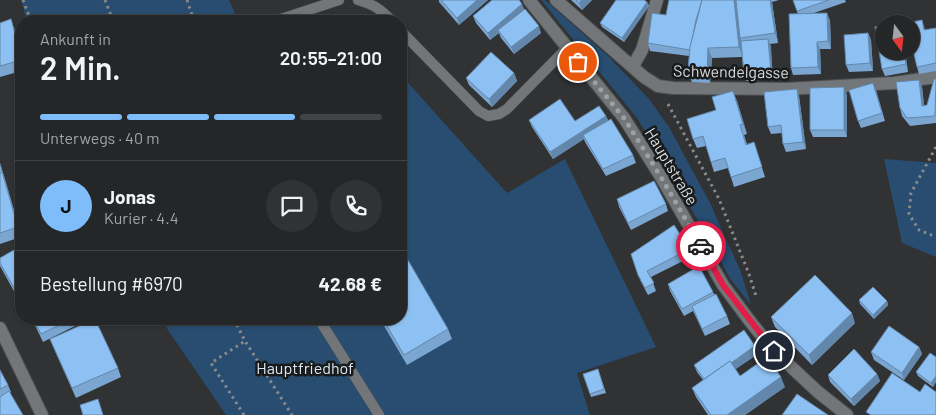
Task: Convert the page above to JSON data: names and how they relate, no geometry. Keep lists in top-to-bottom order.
{
  "streets": {
    "street": ["Schwendelgasse", "Hauptstraße"]
  },
  "parks": ["Hauptfriedhof"],
  "north": "bottom",
  "page": {
    "heading": ["2 Min.", "Ankunft in", "20:55–21:00"],
    "panel": [
      "Jonas",
      "Kurier · 4.4",
      "Bestellung #6970",
      "42.68 €"
    ],
    "bar": "Unterwegs · 40 m",
    "round": "J"
  }
}
